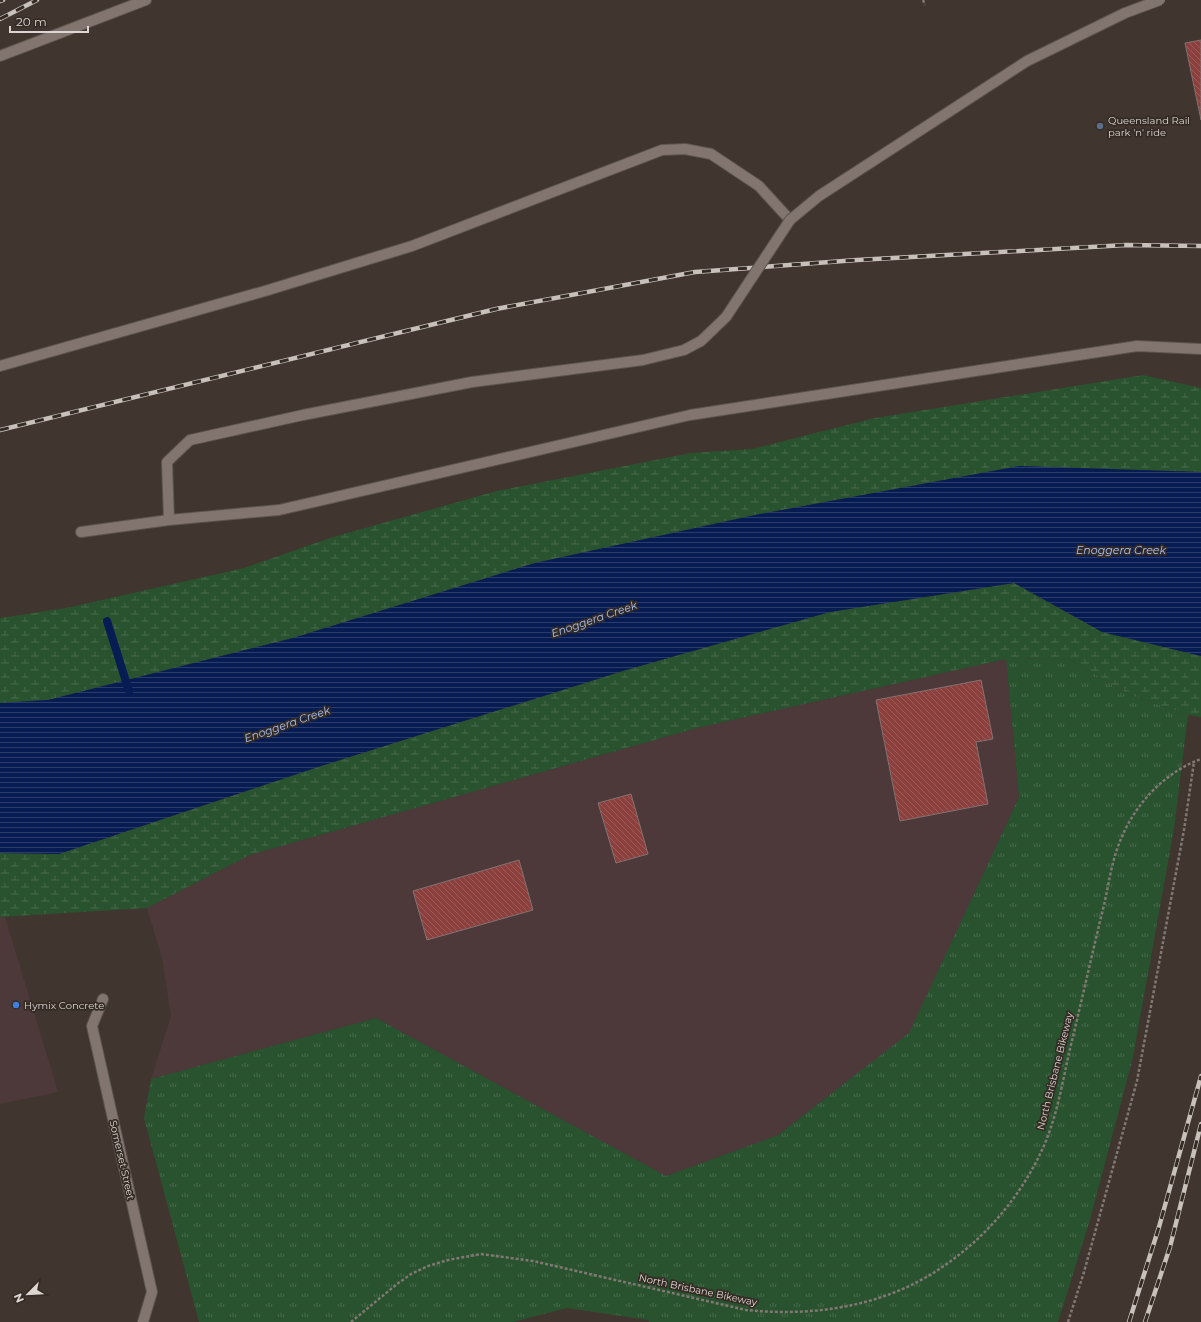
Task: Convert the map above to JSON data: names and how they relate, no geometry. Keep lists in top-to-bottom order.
{
  "streets": {
    "street": ["Somerset Street"],
    "path": ["North Brisbane Bikeway"]
  },
  "water": ["Enoggera Creek"],
  "places": ["Queensland Rail park 'n' ride", "Hymix Concrete"],
  "scale_bar": "20 m",
  "north": "bottom left"
}
